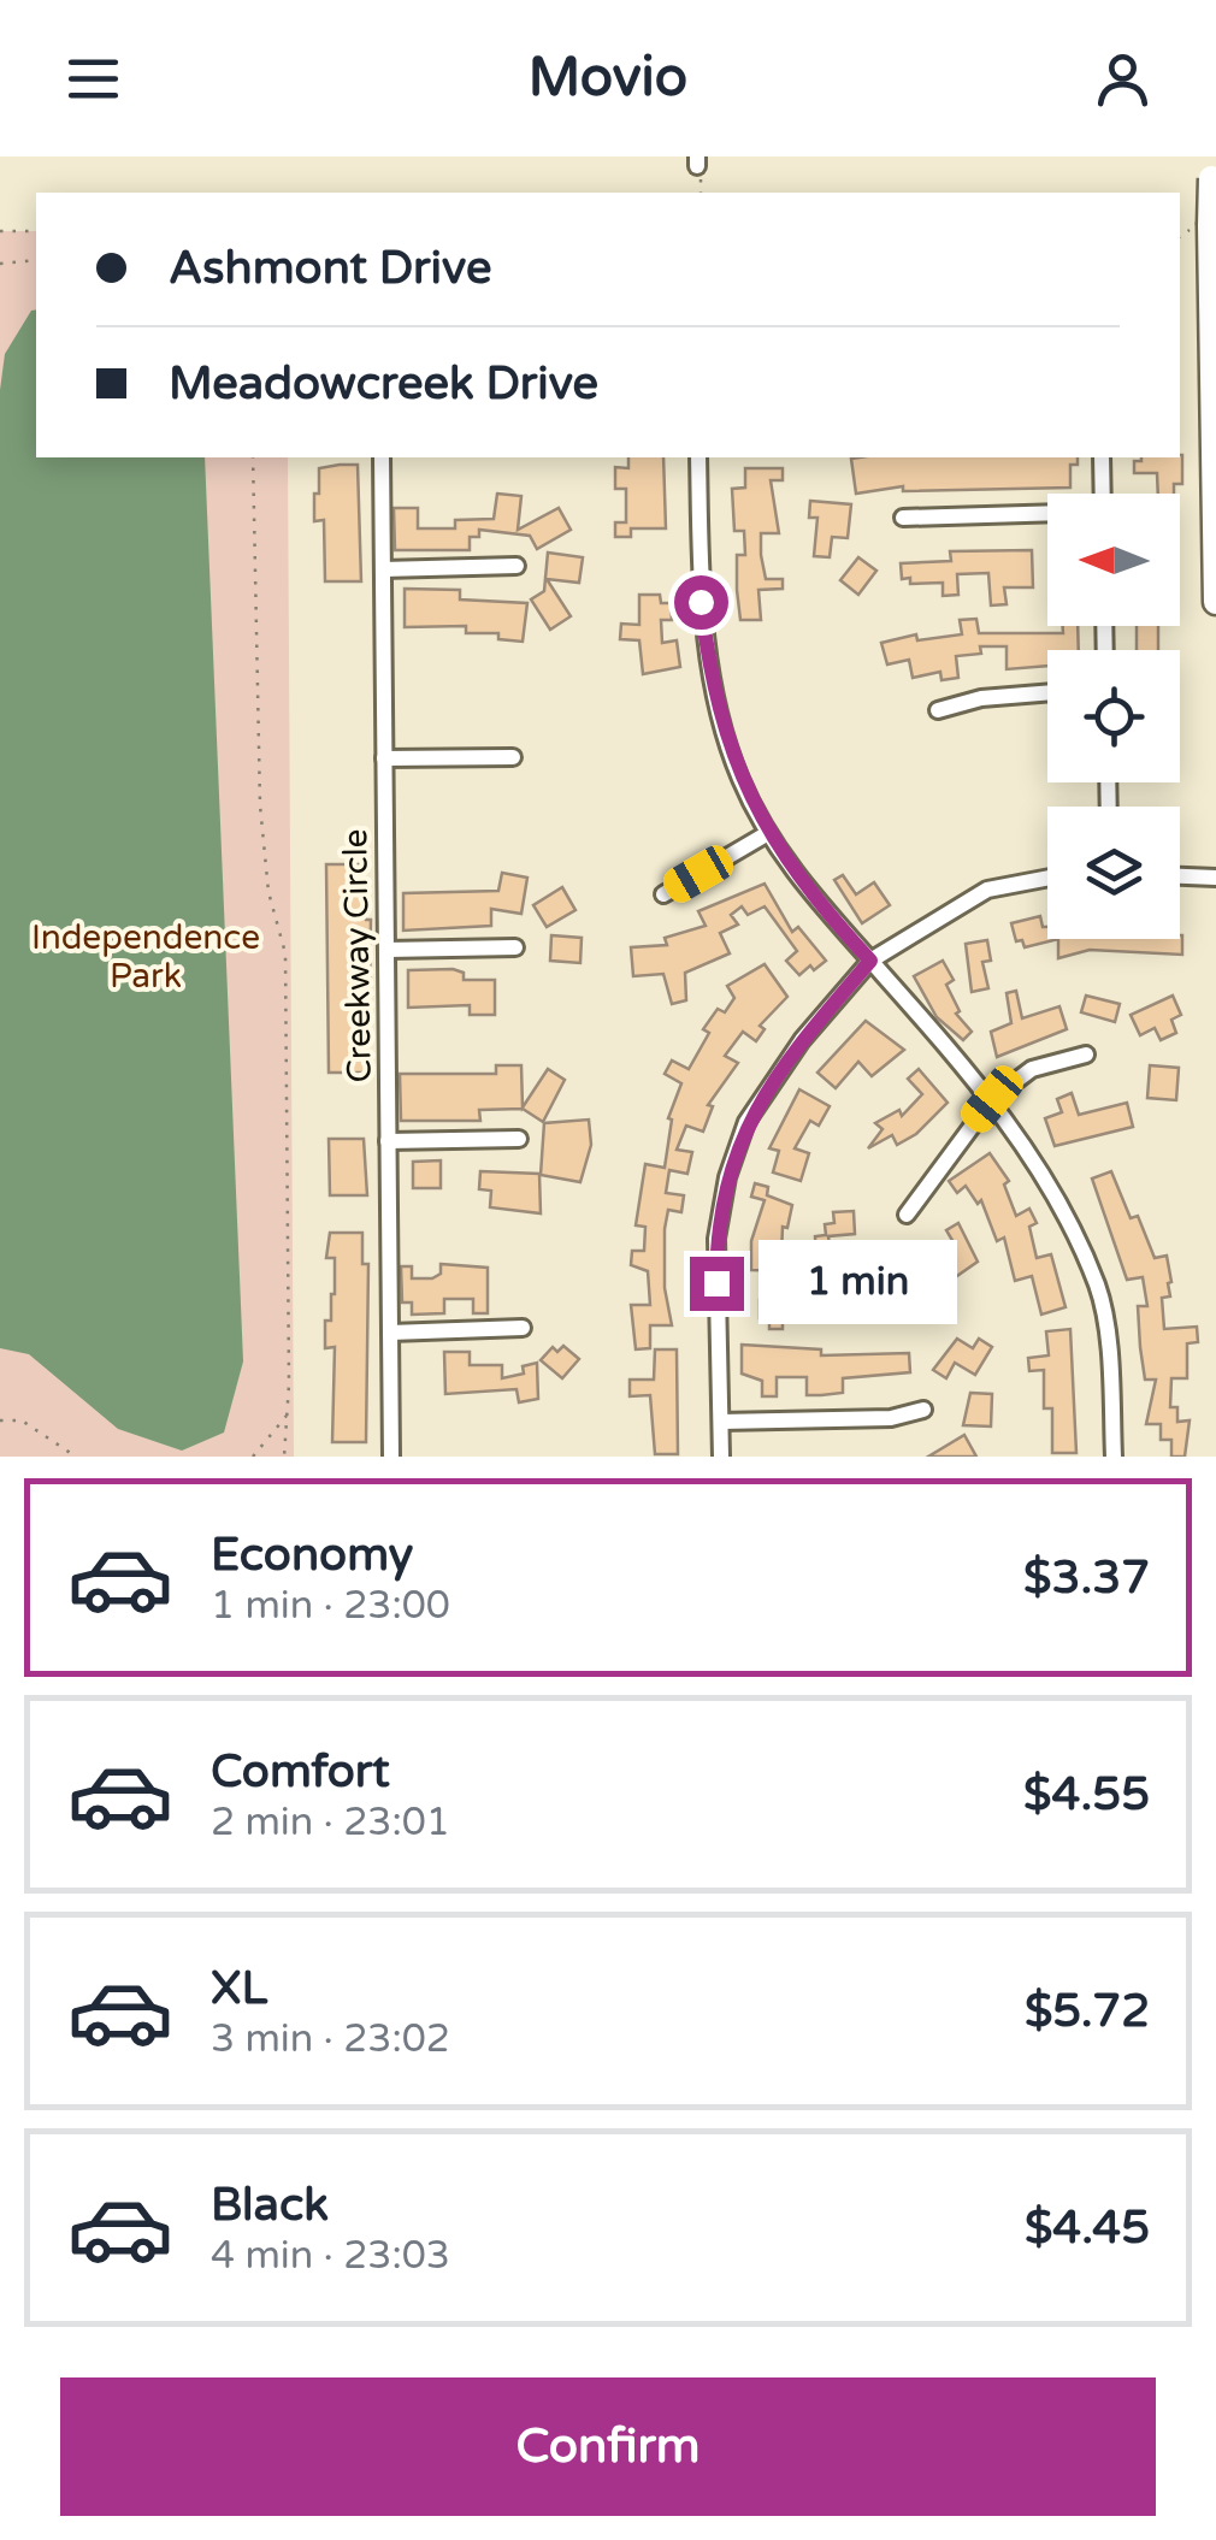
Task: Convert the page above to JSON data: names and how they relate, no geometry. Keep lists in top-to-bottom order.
{
  "streets": {
    "street": ["Creekway Circle"]
  },
  "parks": ["Independence Park"],
  "north": "left",
  "page": {
    "header": "Movio",
    "banner": ["Ashmont Drive", "Meadowcreek Drive"],
    "bubble": "1 min",
    "list": [
      {
        "name": "Economy",
        "note": "1 min · 23:00",
        "value": "$3.37"
      },
      {
        "name": "Comfort",
        "note": "2 min · 23:01",
        "value": "$4.55"
      },
      {
        "name": "XL",
        "note": "3 min · 23:02",
        "value": "$5.72"
      },
      {
        "name": "Black",
        "note": "4 min · 23:03",
        "value": "$4.45"
      }
    ],
    "buttons": "Confirm"
  }
}
